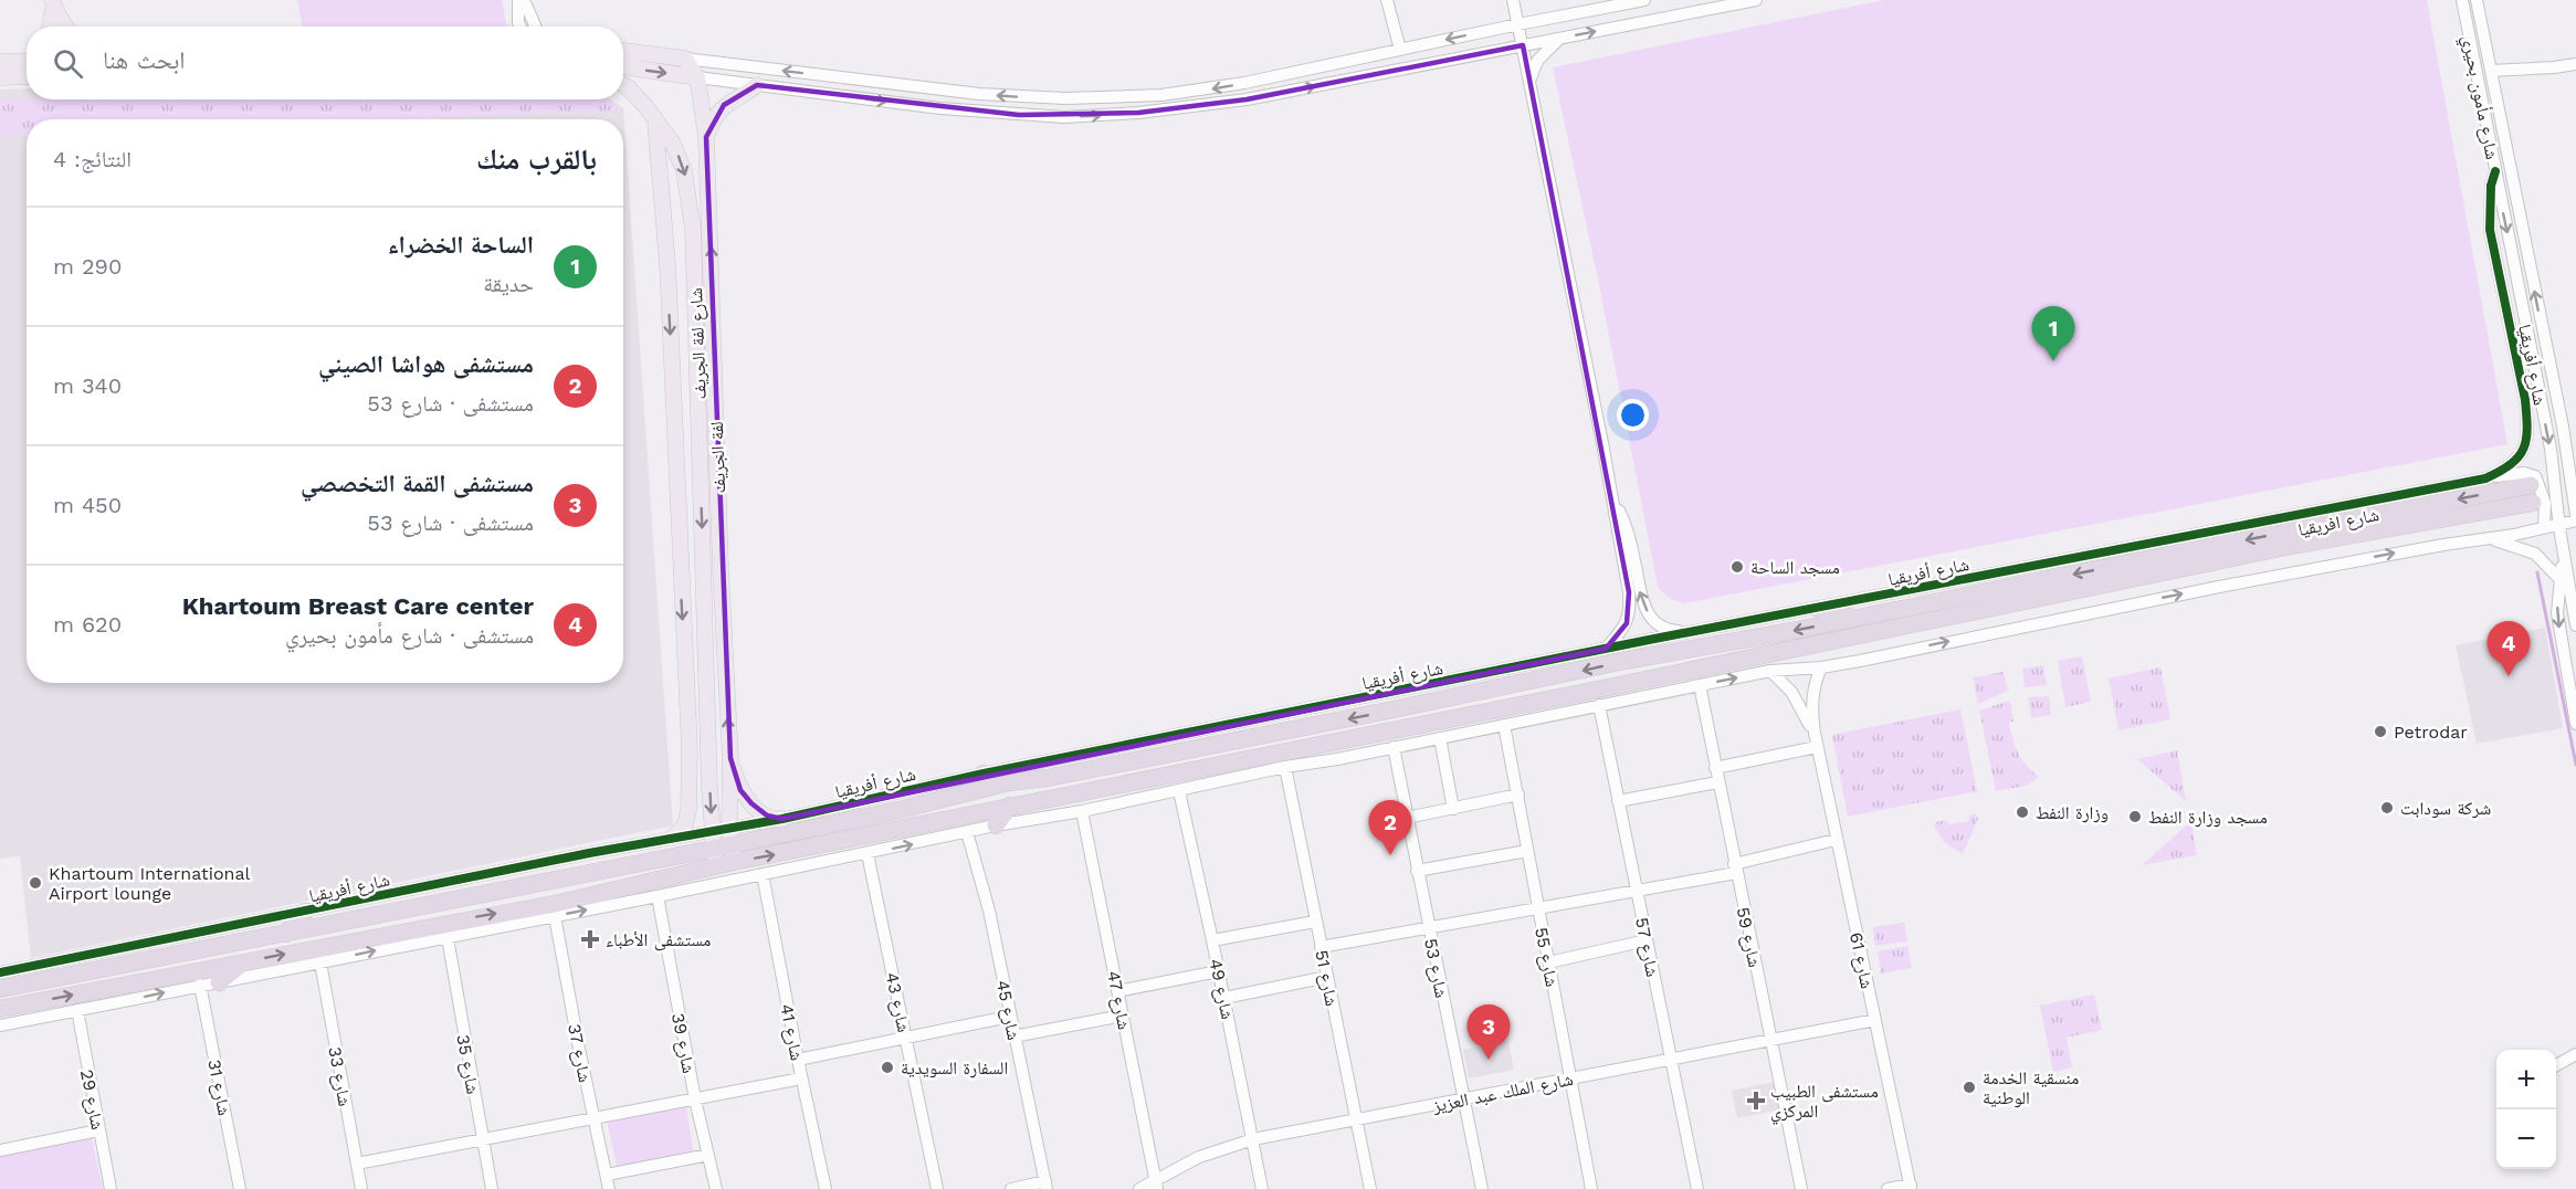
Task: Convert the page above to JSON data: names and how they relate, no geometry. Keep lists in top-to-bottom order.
{
  "streets": {
    "highway": ["شارع أفريقيا", "شارع افريقيا"],
    "main road": ["شارع لفة الجريف", "لفة الجريف"],
    "street": [
      "شارع مأمون بحيري",
      "شارع 59",
      "شارع 57",
      "شارع 55",
      "شارع 61",
      "شارع 53",
      "شارع 51",
      "شارع 49",
      "شارع 47",
      "شارع 43",
      "شارع 45",
      "شارع 41",
      "شارع 39",
      "شارع 37",
      "شارع 35",
      "شارع 33",
      "شارع 31",
      "شارع الملك عبد العزيز",
      "شارع 29"
    ]
  },
  "crossings": [
    ["شارع مأمون بحيري", "شارع أفريقيا"],
    ["شارع لفة الجريف", "شارع أفريقيا"],
    ["شارع أفريقيا", "لفة الجريف"],
    ["شارع أفريقيا", "شارع افريقيا"],
    ["شارع 59", "شارع الملك عبد العزيز"],
    ["شارع 57", "شارع الملك عبد العزيز"],
    ["شارع 55", "شارع الملك عبد العزيز"],
    ["شارع 61", "شارع الملك عبد العزيز"],
    ["شارع 53", "شارع الملك عبد العزيز"],
    ["شارع 51", "شارع الملك عبد العزيز"],
    ["شارع 49", "شارع الملك عبد العزيز"],
    ["شارع 47", "شارع الملك عبد العزيز"]
  ],
  "places": {
    "other": [
      "مسجد الساحة",
      "Petrodar",
      "شركة سودابت",
      "وزارة النفط",
      "مسجد وزارة النفط",
      "Khartoum International Airport lounge",
      "السفارة السويدية",
      "منسقية الخدمة الوطنية"
    ],
    "health": ["مستشفی الأطباء", "مستشفى الطبيب المركزي"]
  },
  "page": {
    "search": "ابحث هنا",
    "heading": ["بالقرب منك", "النتائج: 4"],
    "list": [
      {
        "mark": "1",
        "name": "الساحة الخضراء",
        "note": "حديقة",
        "value": "290 m"
      },
      {
        "mark": "2",
        "name": "مستشفى هواشا الصيني",
        "note": "مستشفى · شارع 53",
        "value": "340 m"
      },
      {
        "mark": "3",
        "name": "مستشفى القمة التخصصي",
        "note": "مستشفى · شارع 53",
        "value": "450 m"
      },
      {
        "mark": "4",
        "name": "Khartoum Breast Care center",
        "note": "مستشفى · شارع مأمون بحيري",
        "value": "620 m"
      }
    ],
    "pins": [
      "1",
      "4",
      "2",
      "3"
    ],
    "map_buttons": ["+", "−"]
  }
}
